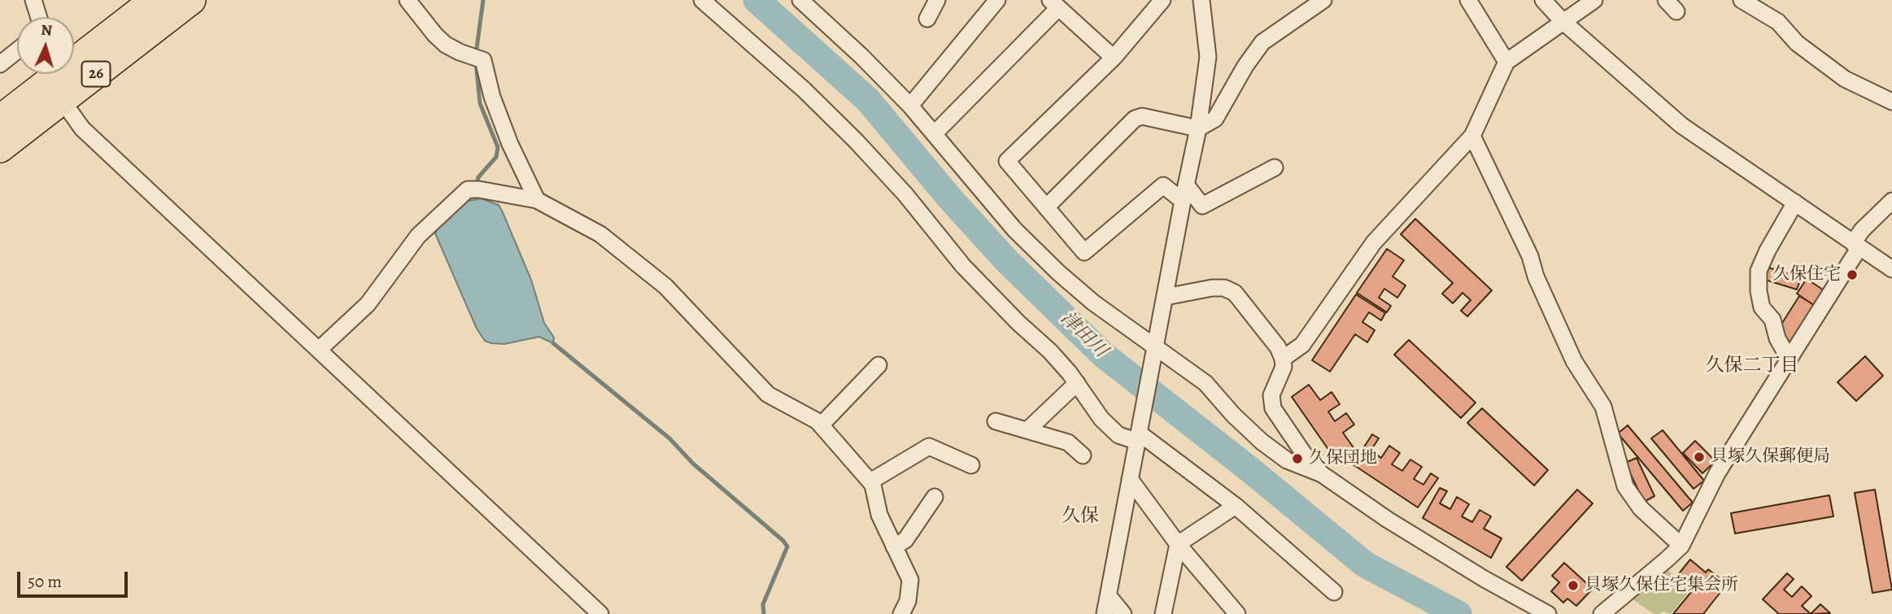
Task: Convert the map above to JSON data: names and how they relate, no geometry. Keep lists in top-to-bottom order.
{
  "streets": {
    "highway": ["26"]
  },
  "districts": ["久保二丁目", "久保"],
  "water": ["津田川"],
  "places": [
    "久保住宅",
    "貝塚久保郵便局",
    "久保団地",
    "貝塚久保住宅集会所"
  ],
  "scale_bar": "50 m",
  "north": "top"
}
